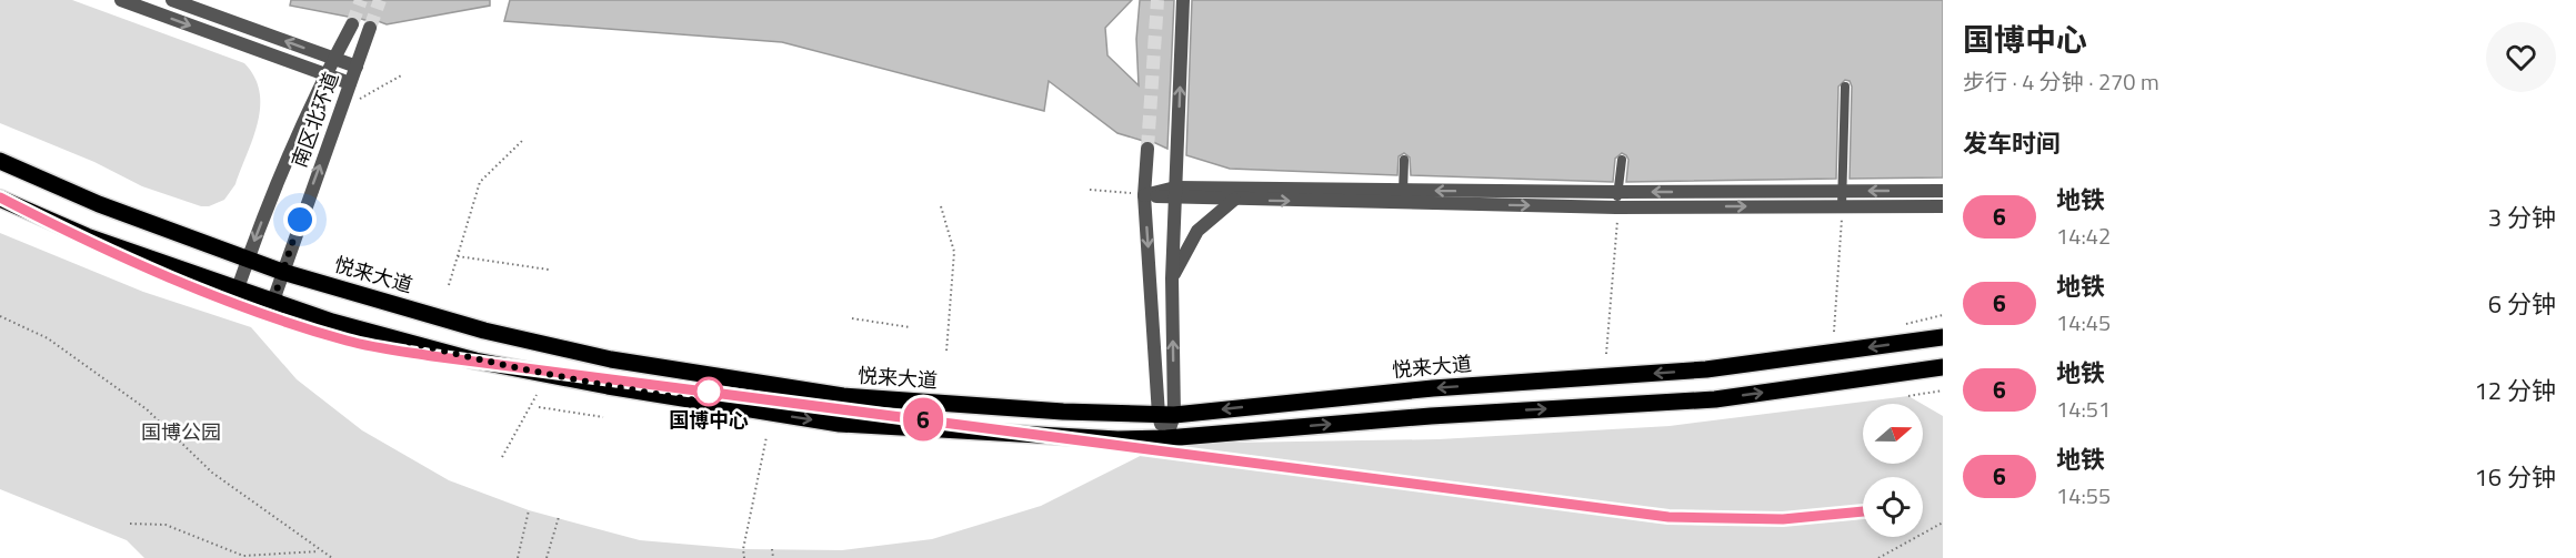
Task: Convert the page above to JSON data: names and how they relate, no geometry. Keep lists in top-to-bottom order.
{
  "streets": {
    "main road": ["悦来大道"],
    "street": ["南区北环道"]
  },
  "crossings": [
    ["南区北环道", "悦来大道"]
  ],
  "parks": ["国博公园"],
  "places": ["国博中心"],
  "lines": ["metro line 6"],
  "north": "right",
  "page": {
    "on_map": "6",
    "heading": [
      ["国博中心", "步行 · 4 分钟 · 270 m"],
      "发车时间"
    ],
    "list": [
      {
        "mark": "6",
        "name": "地铁",
        "note": "14:42",
        "value": "3 分钟"
      },
      {
        "mark": "6",
        "name": "地铁",
        "note": "14:45",
        "value": "6 分钟"
      },
      {
        "mark": "6",
        "name": "地铁",
        "note": "14:51",
        "value": "12 分钟"
      },
      {
        "mark": "6",
        "name": "地铁",
        "note": "14:55",
        "value": "16 分钟"
      }
    ]
  }
}
